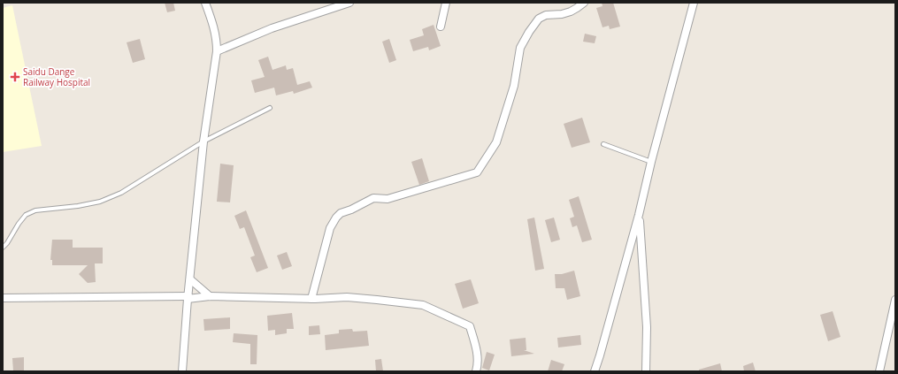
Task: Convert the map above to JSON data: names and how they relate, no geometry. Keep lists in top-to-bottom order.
{
  "places": {
    "health": ["Saidu Dange Railway Hospital"]
  }
}
